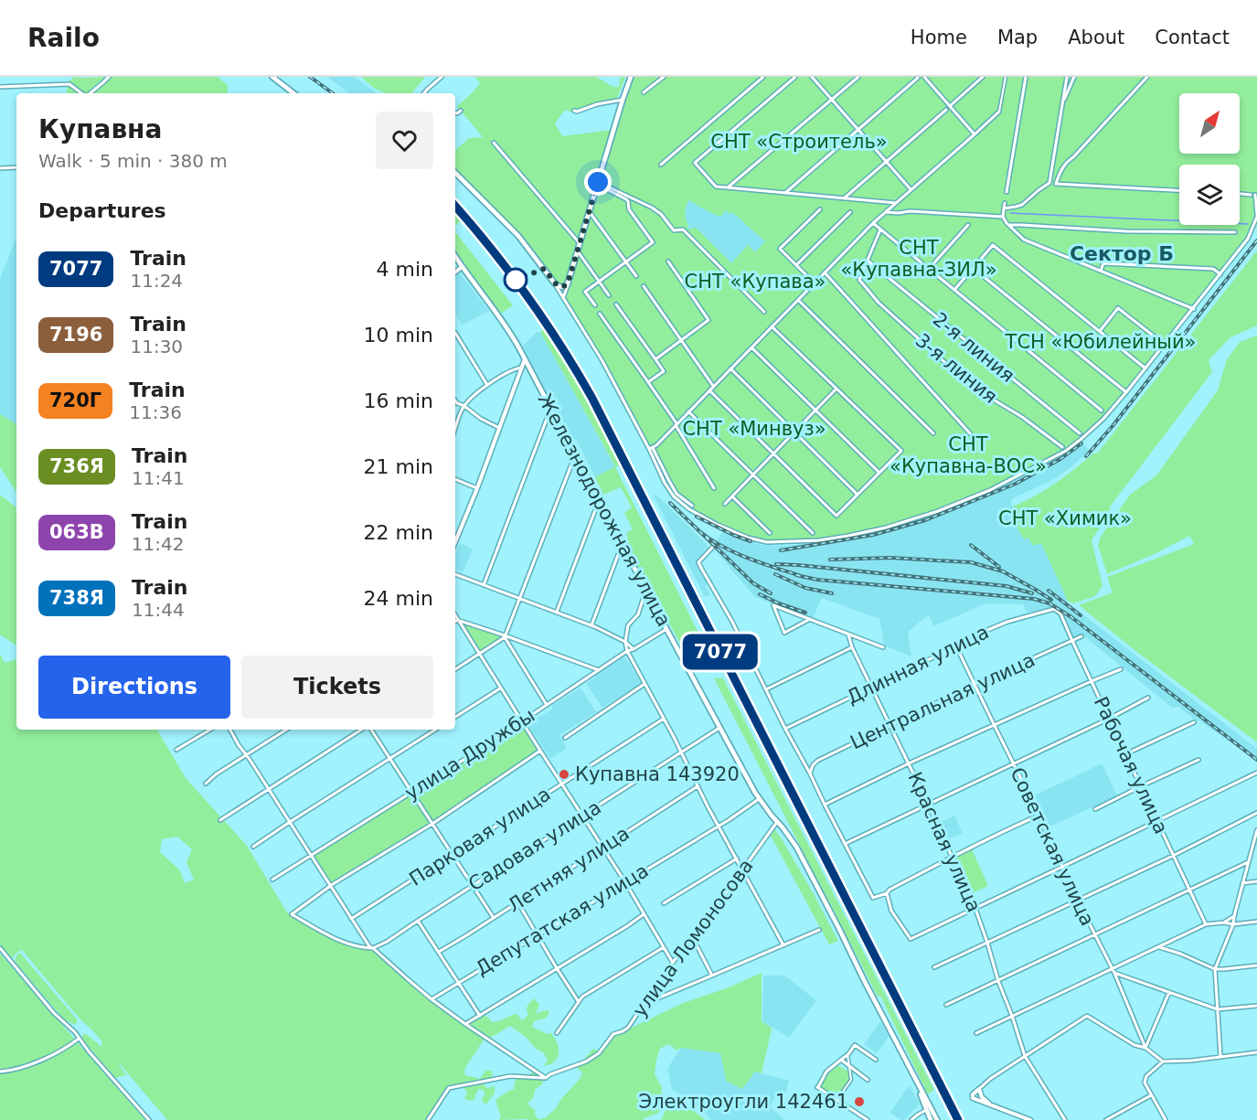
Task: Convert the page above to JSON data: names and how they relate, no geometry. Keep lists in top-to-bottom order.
{
  "streets": {
    "main road": ["Железнодорожная улица"],
    "street": [
      "2-я линия",
      "3-я линия",
      "Длинная улица",
      "Центральная улица",
      "улица Дружбы",
      "Рабочая улица",
      "Парковая улица",
      "Красная улица",
      "Садовая улица",
      "Советская улица",
      "Летняя улица",
      "Депутатская улица",
      "улица Ломоносова"
    ]
  },
  "crossings": [
    ["2-я линия", "3-я линия"],
    ["Железнодорожная улица", "улица Дружбы"],
    ["Железнодорожная улица", "Садовая улица"],
    ["Железнодорожная улица", "Депутатская улица"],
    ["Железнодорожная улица", "улица Ломоносова"],
    ["Длинная улица", "Рабочая улица"],
    ["Длинная улица", "Красная улица"],
    ["Длинная улица", "Советская улица"],
    ["Центральная улица", "Рабочая улица"],
    ["Центральная улица", "Красная улица"],
    ["Центральная улица", "Советская улица"]
  ],
  "districts": ["Сектор Б"],
  "parks": [
    "СНТ «Строитель»",
    "СНТ «Купавна-ЗИЛ»",
    "СНТ «Купава»",
    "ТСН «Юбилейный»",
    "СНТ «Минвуз»",
    "СНТ «Купавна-ВОС»",
    "СНТ «Химик»"
  ],
  "places": ["Купавна 143920", "Электроугли 142461"],
  "north": "top right",
  "page": {
    "header": "Railo",
    "nav": [
      "Home",
      "Map",
      "About",
      "Contact"
    ],
    "on_map": "7077",
    "heading": [
      ["Купавна", "Walk · 5 min · 380 m"],
      "Departures"
    ],
    "list": [
      {
        "mark": "7077",
        "name": "Train",
        "note": "11:24",
        "value": "4 min"
      },
      {
        "mark": "7196",
        "name": "Train",
        "note": "11:30",
        "value": "10 min"
      },
      {
        "mark": "720Г",
        "name": "Train",
        "note": "11:36",
        "value": "16 min"
      },
      {
        "mark": "736Я",
        "name": "Train",
        "note": "11:41",
        "value": "21 min"
      },
      {
        "mark": "063В",
        "name": "Train",
        "note": "11:42",
        "value": "22 min"
      },
      {
        "mark": "738Я",
        "name": "Train",
        "note": "11:44",
        "value": "24 min"
      }
    ],
    "buttons": ["Directions", "Tickets"]
  }
}
